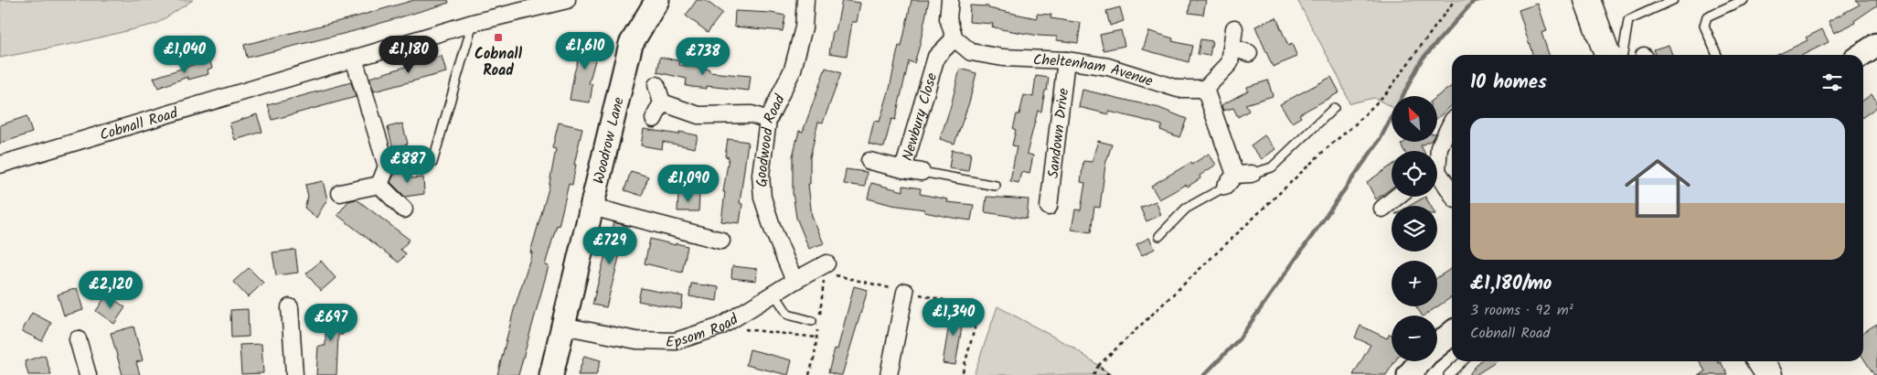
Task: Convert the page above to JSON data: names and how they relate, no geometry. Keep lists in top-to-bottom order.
{
  "streets": {
    "street": [
      "Cheltenham Avenue",
      "Newbury Close",
      "Cobnall Road",
      "Sandown Drive",
      "Woodrow Lane",
      "Goodwood Road",
      "Epsom Road"
    ]
  },
  "crossings": [
    ["Cheltenham Avenue", "Newbury Close"],
    ["Cheltenham Avenue", "Sandown Drive"],
    ["Woodrow Lane", "Epsom Road"],
    ["Goodwood Road", "Epsom Road"]
  ],
  "places": {
    "transit": ["Cobnall Road"]
  },
  "north": "top left",
  "page": {
    "price": [
      "£1,610",
      "£1,040",
      "£1,180",
      "£738",
      "£887",
      "£1,090",
      "£729",
      "£2,120",
      "£1,340",
      "£697"
    ],
    "heading": "10 homes",
    "map_buttons": ["+", "−"],
    "list": [
      {
        "name": "£1,180/mo",
        "note": "3 rooms · 92 m² · Cobnall Road"
      }
    ]
  }
}
